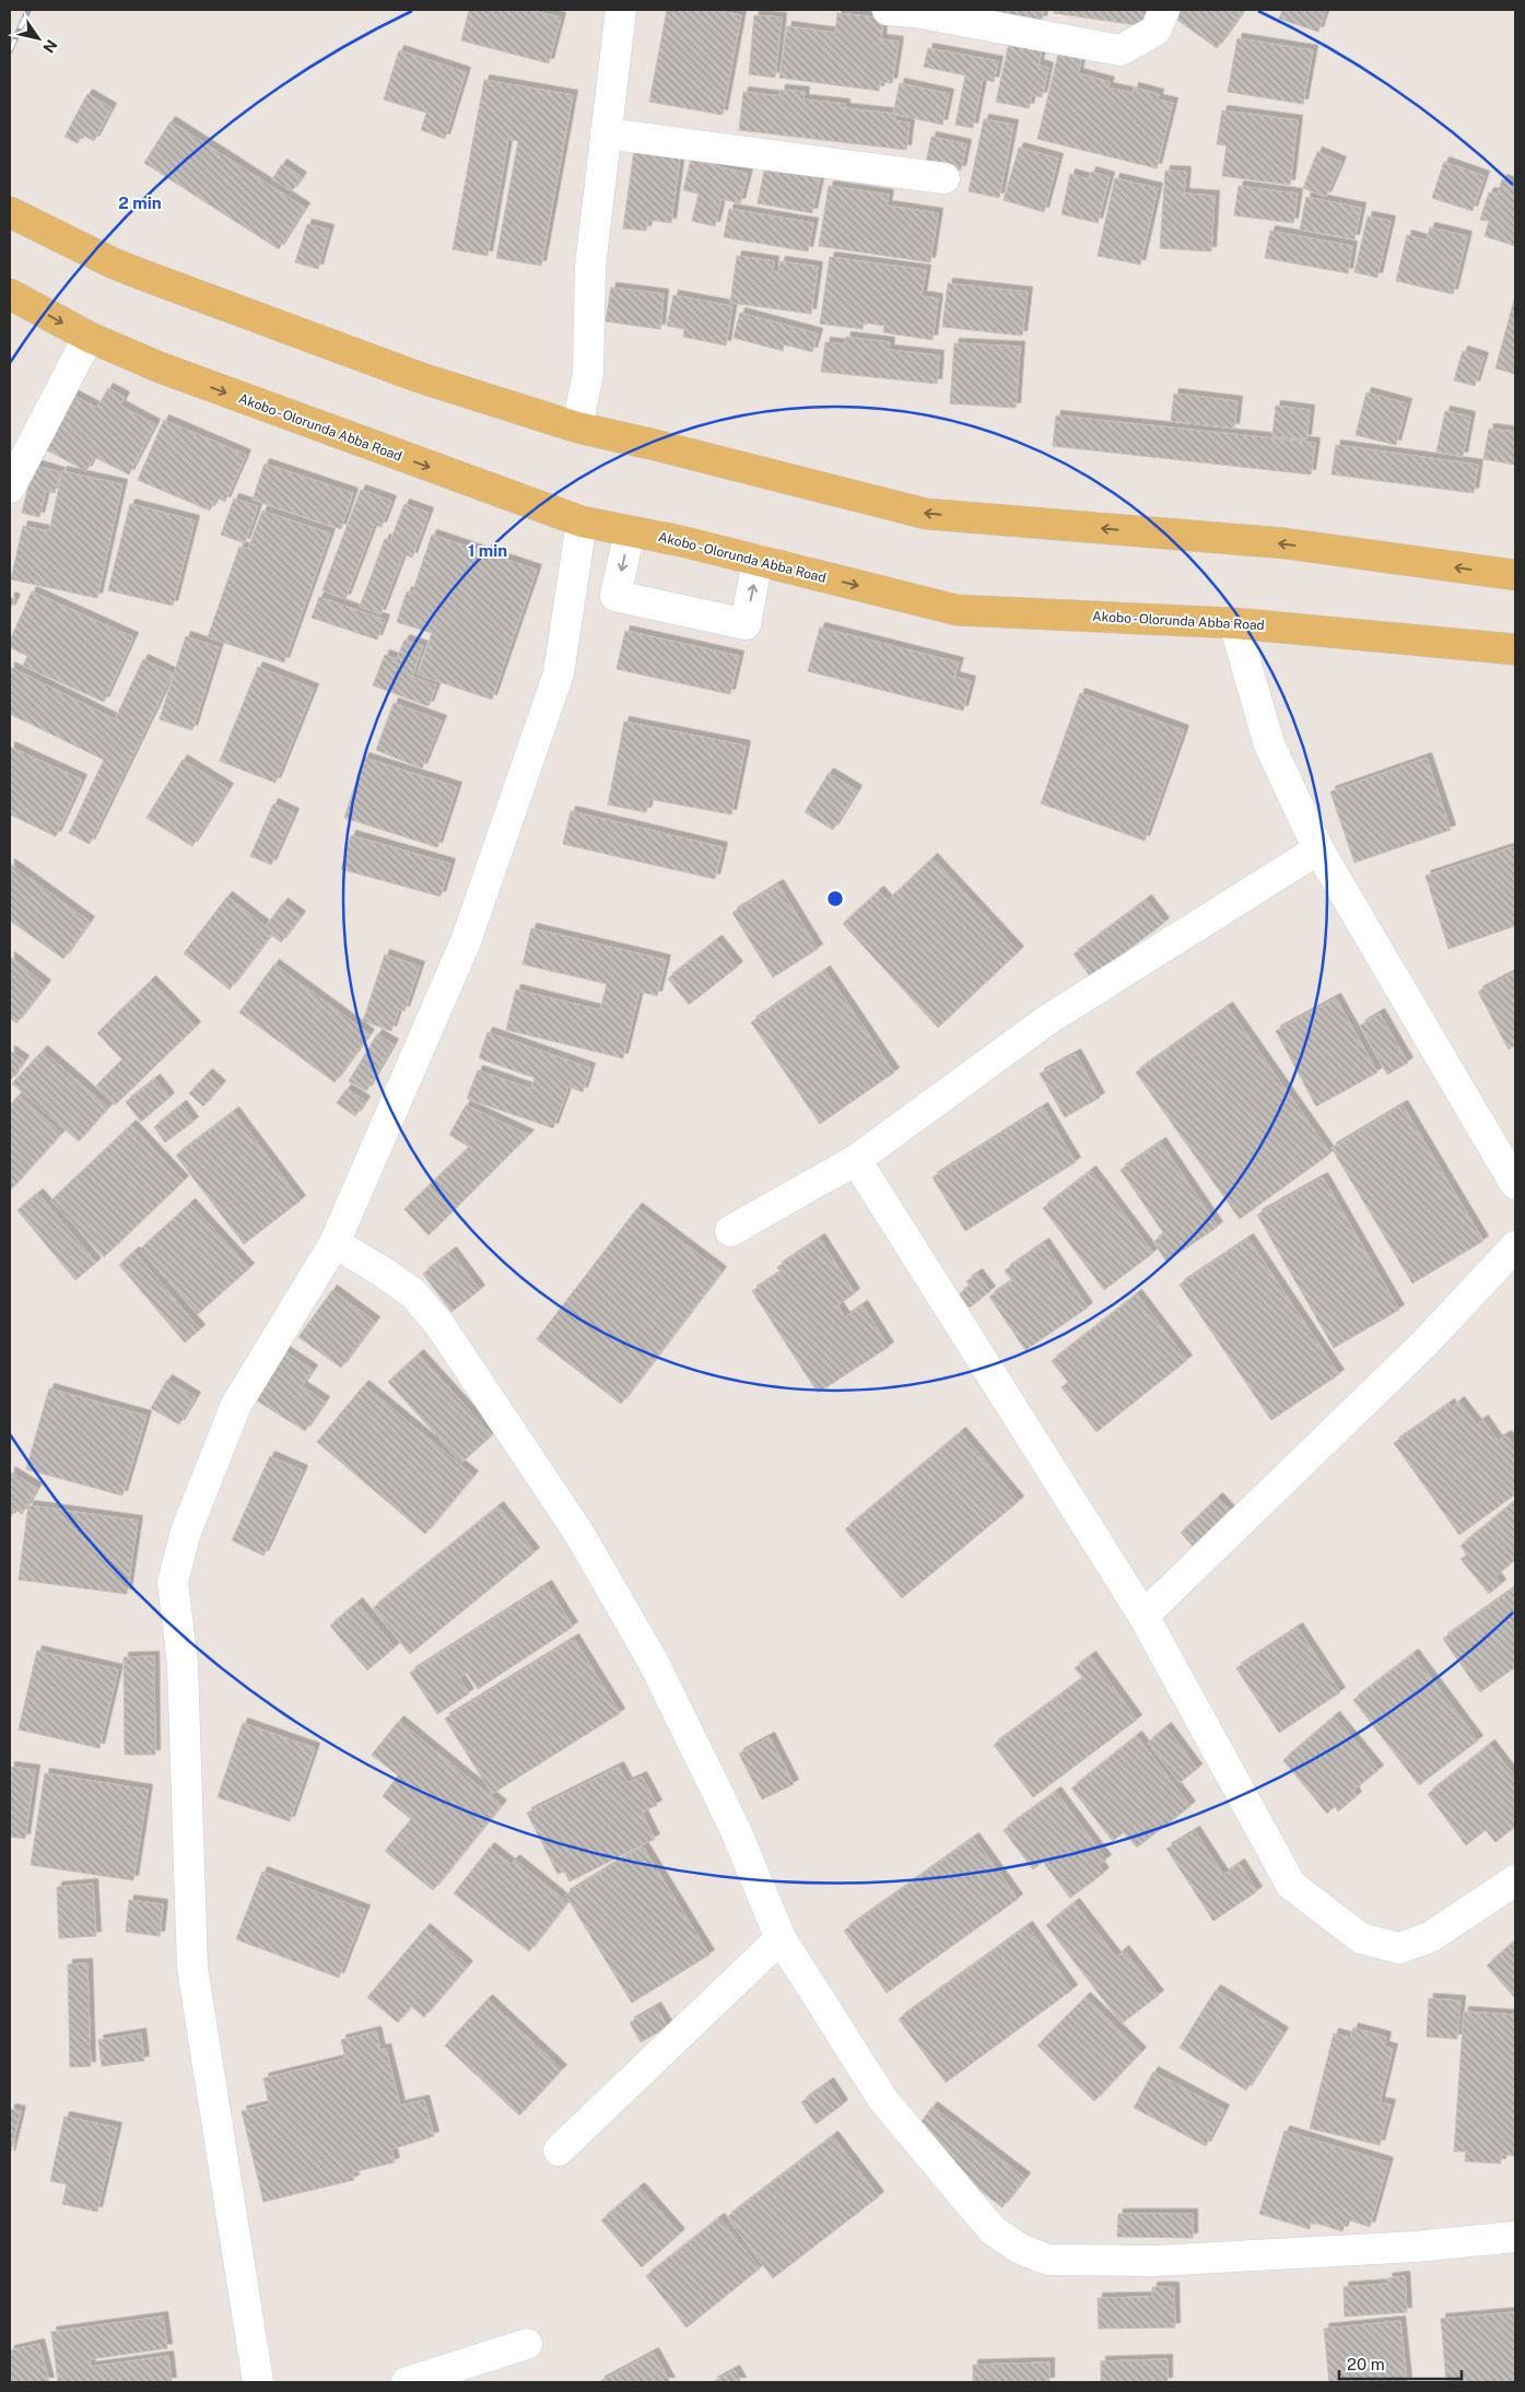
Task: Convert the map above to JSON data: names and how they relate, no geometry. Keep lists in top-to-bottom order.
{
  "streets": {
    "main road": ["Akobo - Olorunda Abba Road"]
  },
  "scale_bar": "20 m",
  "north": "bottom right",
  "rings": ["2 min", "1 min"]
}
